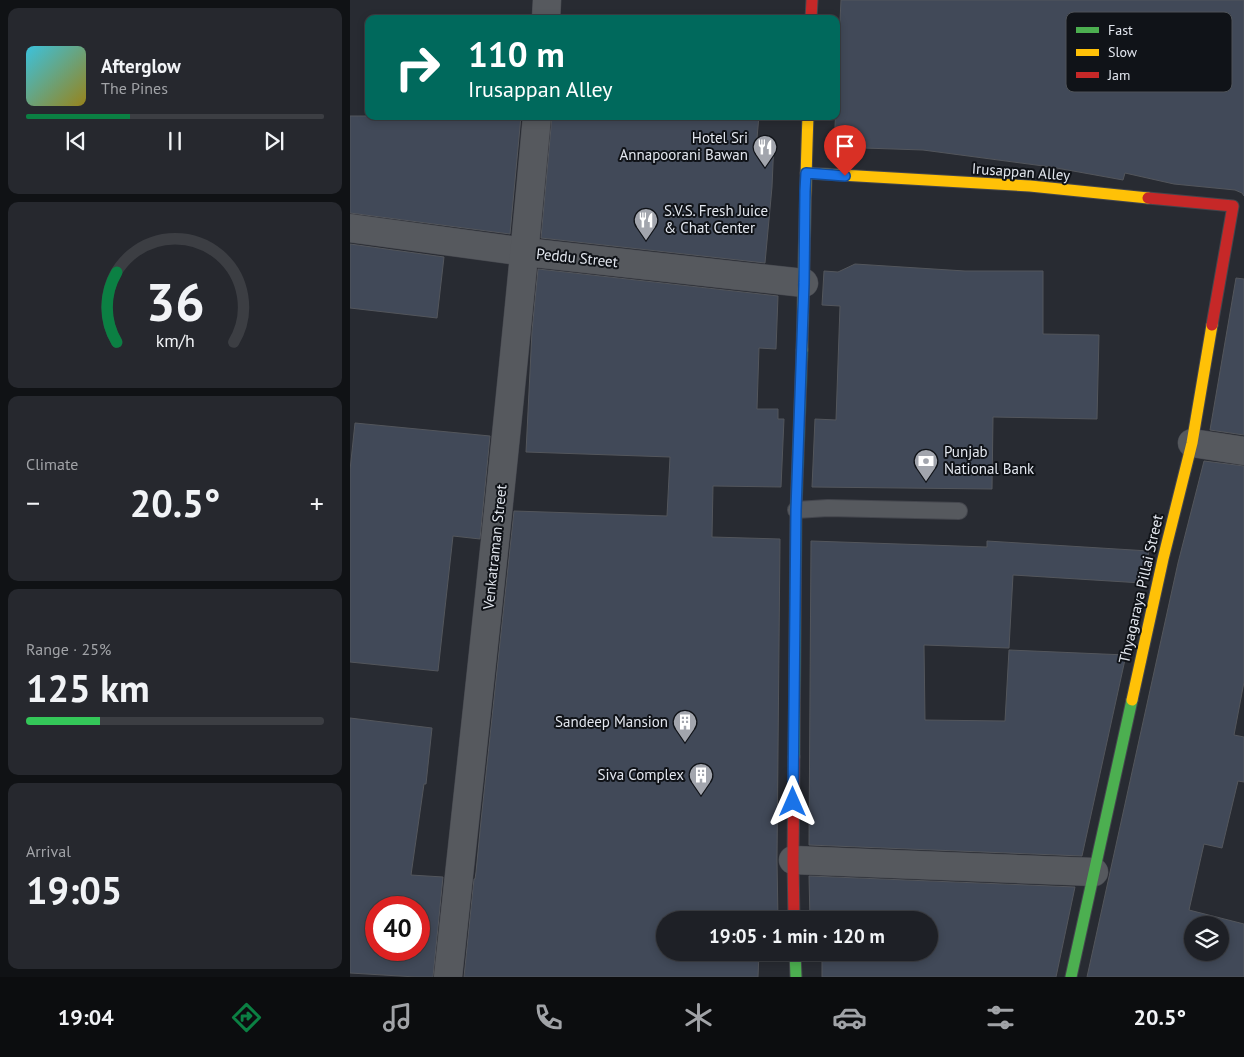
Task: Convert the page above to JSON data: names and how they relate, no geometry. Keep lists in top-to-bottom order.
{
  "streets": {
    "street": [
      "Irusappan Alley",
      "Peddu Street",
      "Venkatraman Street",
      "Thyagaraya Pillai Street"
    ]
  },
  "crossings": [
    ["Irusappan Alley", "Thyagaraya Pillai Street"],
    ["Peddu Street", "Venkatraman Street"]
  ],
  "places": {
    "restaurant": ["Hotel Sri Annapoorani Bawan", "S.V.S. Fresh Juice & Chat Center"],
    "bank": ["Punjab National Bank"],
    "building": ["Sandeep Mansion", "Siva Complex"]
  },
  "legend": ["Fast", "Slow", "Jam"],
  "page": {
    "turn": ["110 m", "Irusappan Alley"],
    "song": ["Afterglow", "The Pines"],
    "tile": [
      "Climate",
      ["Range · 25%", "125 km"],
      ["Arrival", "19:05"]
    ],
    "heat": ["−", "20.5°", "+"],
    "limit": "40",
    "trip": "19:05 · 1 min · 120 m",
    "tabs": ["19:04", "20.5°"],
    "gauge": ["36", "km/h"]
  }
}
